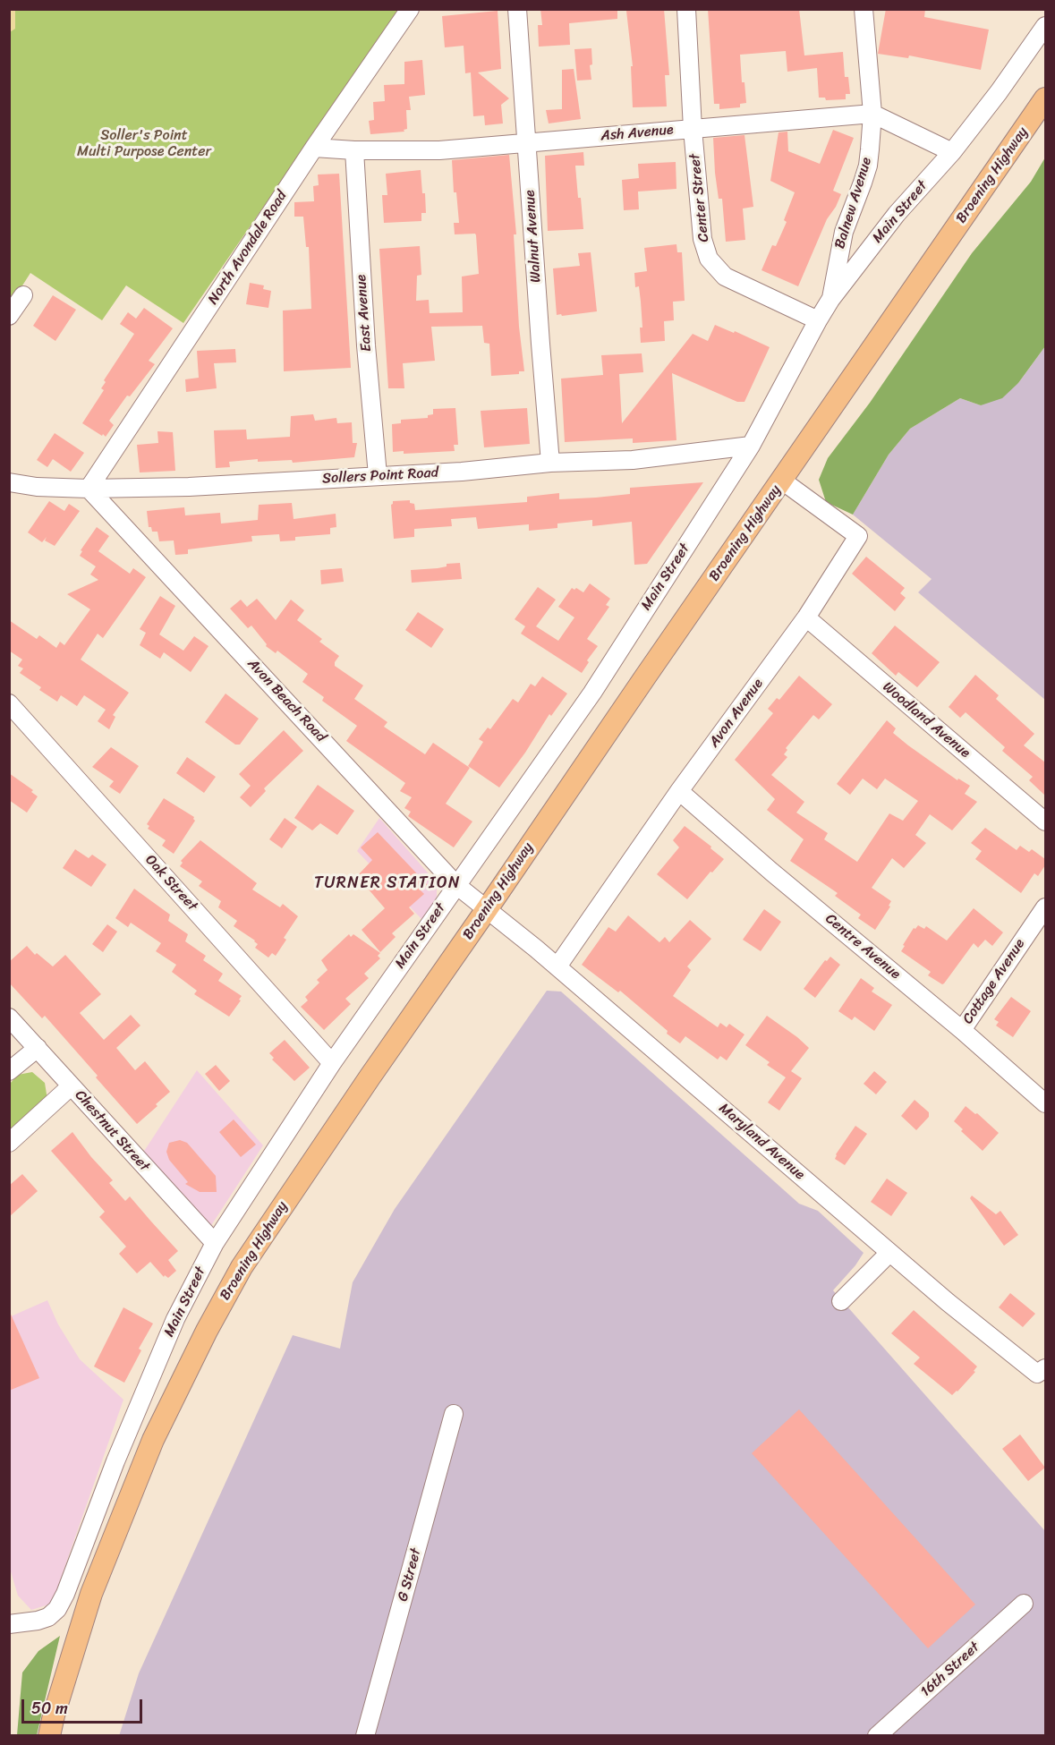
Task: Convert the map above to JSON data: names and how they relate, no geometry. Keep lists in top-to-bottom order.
{
  "streets": {
    "main road": ["Broening Highway"],
    "street": [
      "Ash Avenue",
      "Center Street",
      "Balnew Avenue",
      "Main Street",
      "Walnut Avenue",
      "North Avondale Road",
      "East Avenue",
      "Sollers Point Road",
      "Avon Beach Road",
      "Avon Avenue",
      "Woodland Avenue",
      "Oak Street",
      "Centre Avenue",
      "Cottage Avenue",
      "Chestnut Street",
      "Maryland Avenue",
      "G Street",
      "16th Street"
    ]
  },
  "crossings": [
    ["Ash Avenue", "Center Street"],
    ["Ash Avenue", "Balnew Avenue"],
    ["Ash Avenue", "Walnut Avenue"],
    ["Ash Avenue", "North Avondale Road"],
    ["Ash Avenue", "East Avenue"],
    ["Broening Highway", "Avon Beach Road"],
    ["Broening Highway", "Avon Avenue"],
    ["Broening Highway", "Maryland Avenue"],
    ["Center Street", "Main Street"],
    ["Balnew Avenue", "Main Street"],
    ["Main Street", "Sollers Point Road"],
    ["Main Street", "Avon Beach Road"],
    ["Main Street", "Oak Street"],
    ["Main Street", "Chestnut Street"],
    ["Walnut Avenue", "Sollers Point Road"],
    ["North Avondale Road", "Sollers Point Road"],
    ["North Avondale Road", "Avon Beach Road"],
    ["East Avenue", "Sollers Point Road"],
    ["Sollers Point Road", "Avon Beach Road"],
    ["Avon Beach Road", "Maryland Avenue"],
    ["Avon Avenue", "Woodland Avenue"],
    ["Avon Avenue", "Centre Avenue"],
    ["Avon Avenue", "Maryland Avenue"],
    ["Centre Avenue", "Cottage Avenue"]
  ],
  "districts": ["TURNER STATION"],
  "parks": ["Soller's Point Multi Purpose Center"],
  "scale_bar": "50 m"
}
